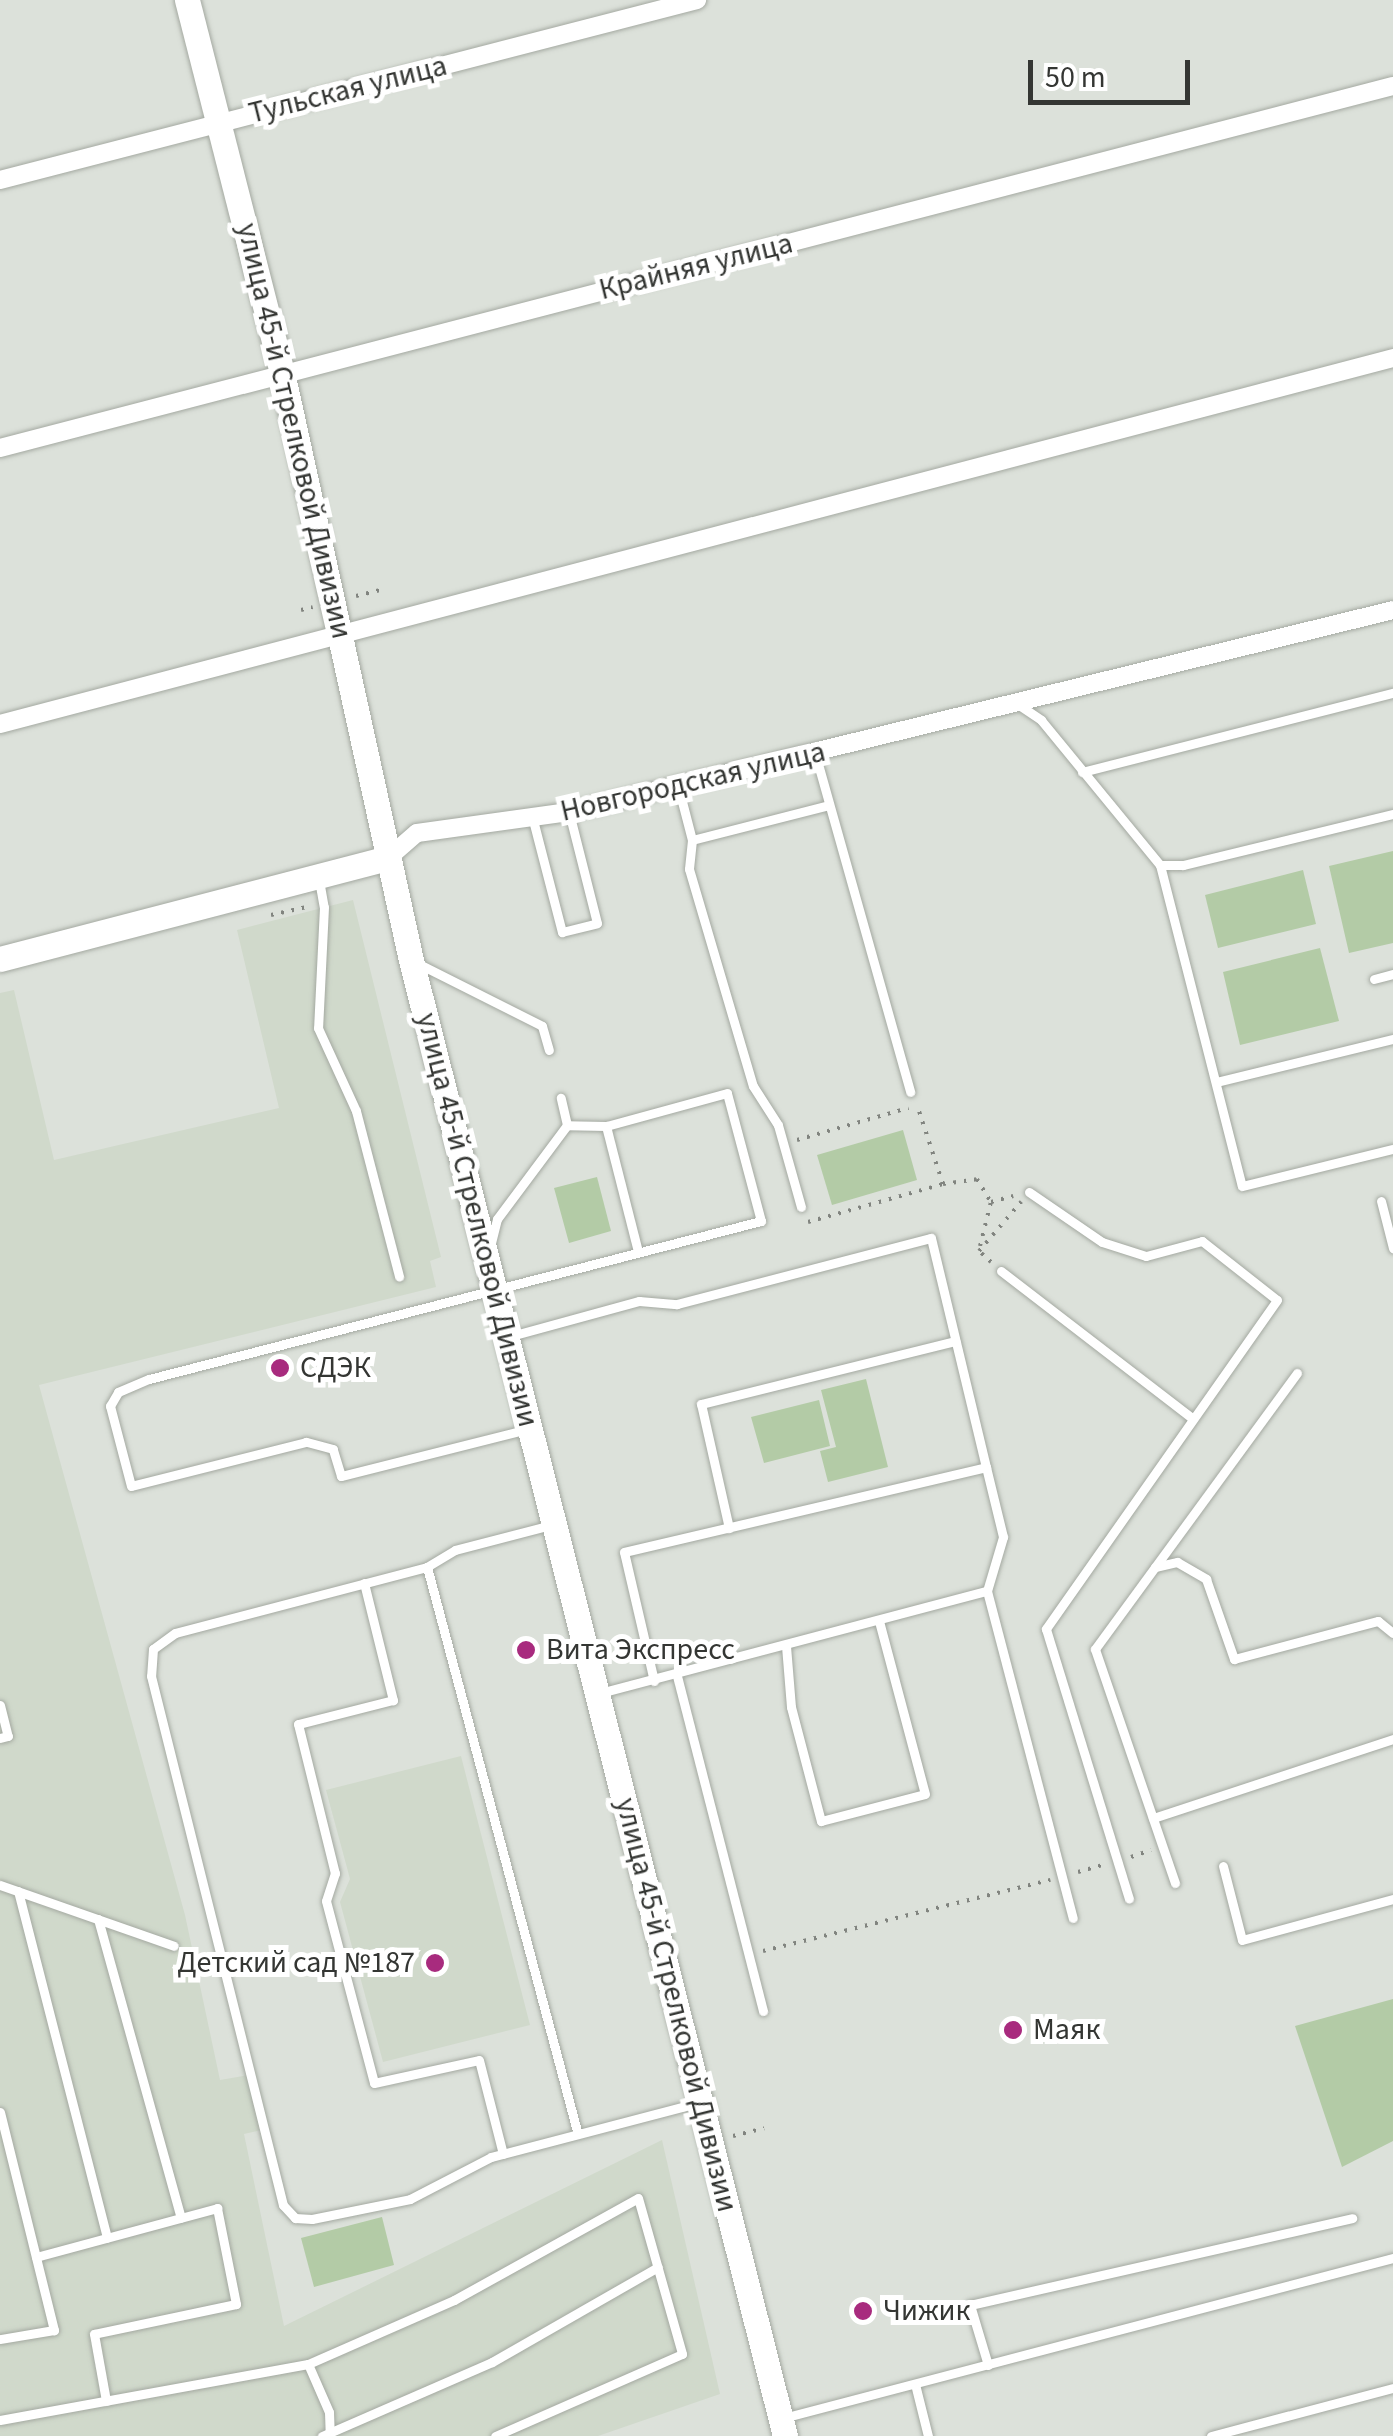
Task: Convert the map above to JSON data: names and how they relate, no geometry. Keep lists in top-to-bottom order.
{
  "streets": {
    "main road": ["улица 45-й Стрелковой Дивизии", "Новгородская улица"],
    "street": ["Тульская улица", "Крайняя улица"]
  },
  "crossings": [
    ["Тульская улица", "улица 45-й Стрелковой Дивизии"],
    ["Крайняя улица", "улица 45-й Стрелковой Дивизии"],
    ["улица 45-й Стрелковой Дивизии", "Новгородская улица"]
  ],
  "places": [
    "СДЭК",
    "Вита Экспресс",
    "Детский сад №187",
    "Маяк",
    "Чижик"
  ],
  "scale_bar": "50 m"
}
